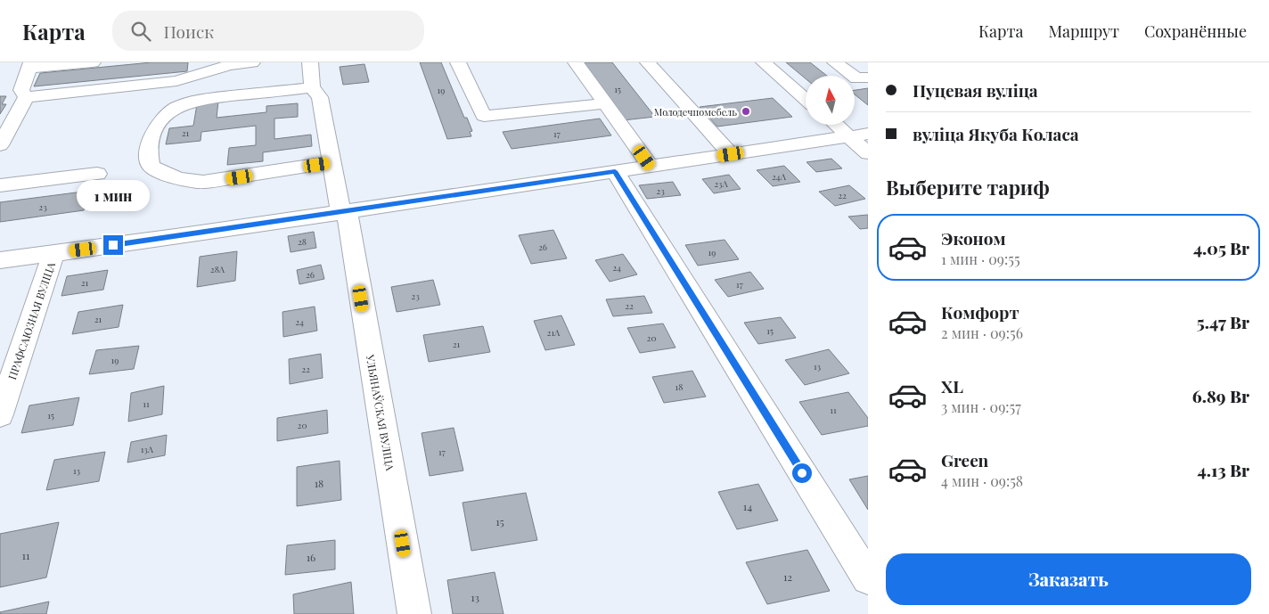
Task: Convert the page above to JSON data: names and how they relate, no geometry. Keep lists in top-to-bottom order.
{
  "streets": {
    "street": ["ПРАФСАЮЗНАЯ ВУЛІЦА", "УЛЬЯНАЎСКАЯ ВУЛІЦА"]
  },
  "places": ["Молодечномебель"],
  "house_numbers": [
    "15",
    "19",
    "21",
    "17",
    "24А",
    "23А",
    "23",
    "22",
    "23",
    "28",
    "26",
    "19",
    "24",
    "28А",
    "26",
    "21",
    "17",
    "23",
    "22",
    "21",
    "24",
    "15",
    "21А",
    "20",
    "21",
    "19",
    "13",
    "22",
    "18",
    "11",
    "11",
    "15",
    "20",
    "13А",
    "17",
    "13",
    "18",
    "14",
    "15",
    "11",
    "16",
    "12",
    "13"
  ],
  "north": "top",
  "page": {
    "header": "Карта",
    "search": "Поиск",
    "nav": ["Карта", "Маршрут", "Сохранённые"],
    "banner": ["Пуцевая вуліца", "вуліца Якуба Коласа"],
    "heading": "Выберите тариф",
    "bubble": "1 мин",
    "list": [
      {
        "name": "Эконом",
        "note": "1 мин · 09:55",
        "value": "4.05 Br"
      },
      {
        "name": "Комфорт",
        "note": "2 мин · 09:56",
        "value": "5.47 Br"
      },
      {
        "name": "XL",
        "note": "3 мин · 09:57",
        "value": "6.89 Br"
      },
      {
        "name": "Green",
        "note": "4 мин · 09:58",
        "value": "4.13 Br"
      }
    ],
    "buttons": "Заказать"
  }
}
